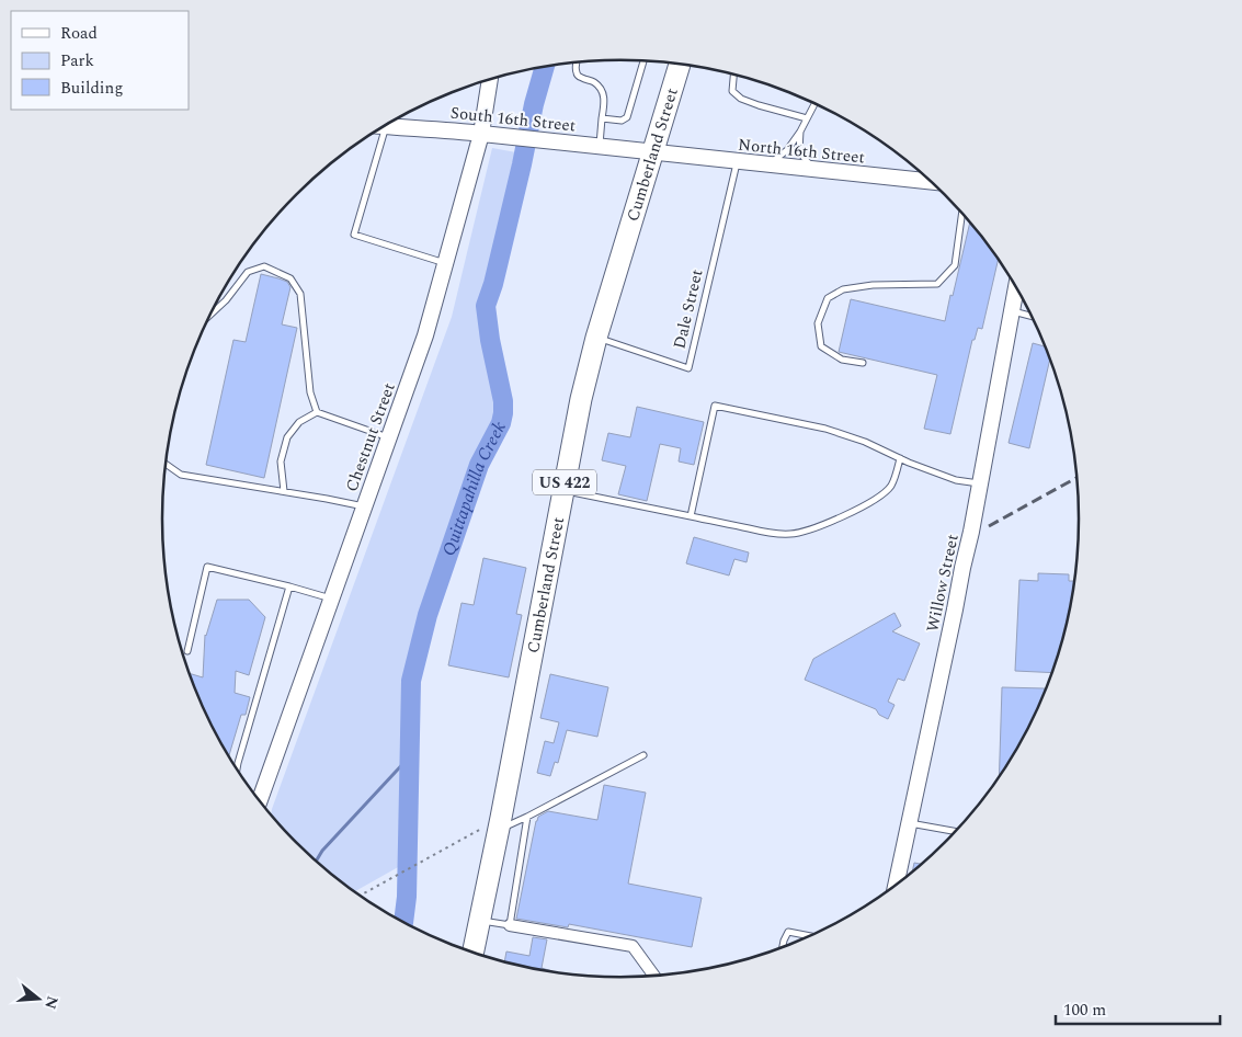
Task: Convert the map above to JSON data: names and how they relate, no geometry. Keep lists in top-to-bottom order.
{
  "streets": {
    "highway": ["Cumberland Street", "US 422"],
    "street": [
      "South 16th Street",
      "North 16th Street",
      "Chestnut Street",
      "Willow Street"
    ],
    "lane": ["Dale Street"]
  },
  "crossings": [
    ["South 16th Street", "North 16th Street"],
    ["South 16th Street", "Cumberland Street"],
    ["South 16th Street", "Chestnut Street"],
    ["North 16th Street", "Cumberland Street"],
    ["North 16th Street", "Dale Street"],
    ["Cumberland Street", "Dale Street"]
  ],
  "water": ["Quittapahilla Creek"],
  "legend": ["Road", "Park", "Building"],
  "scale_bar": "100 m",
  "north": "right"
}
